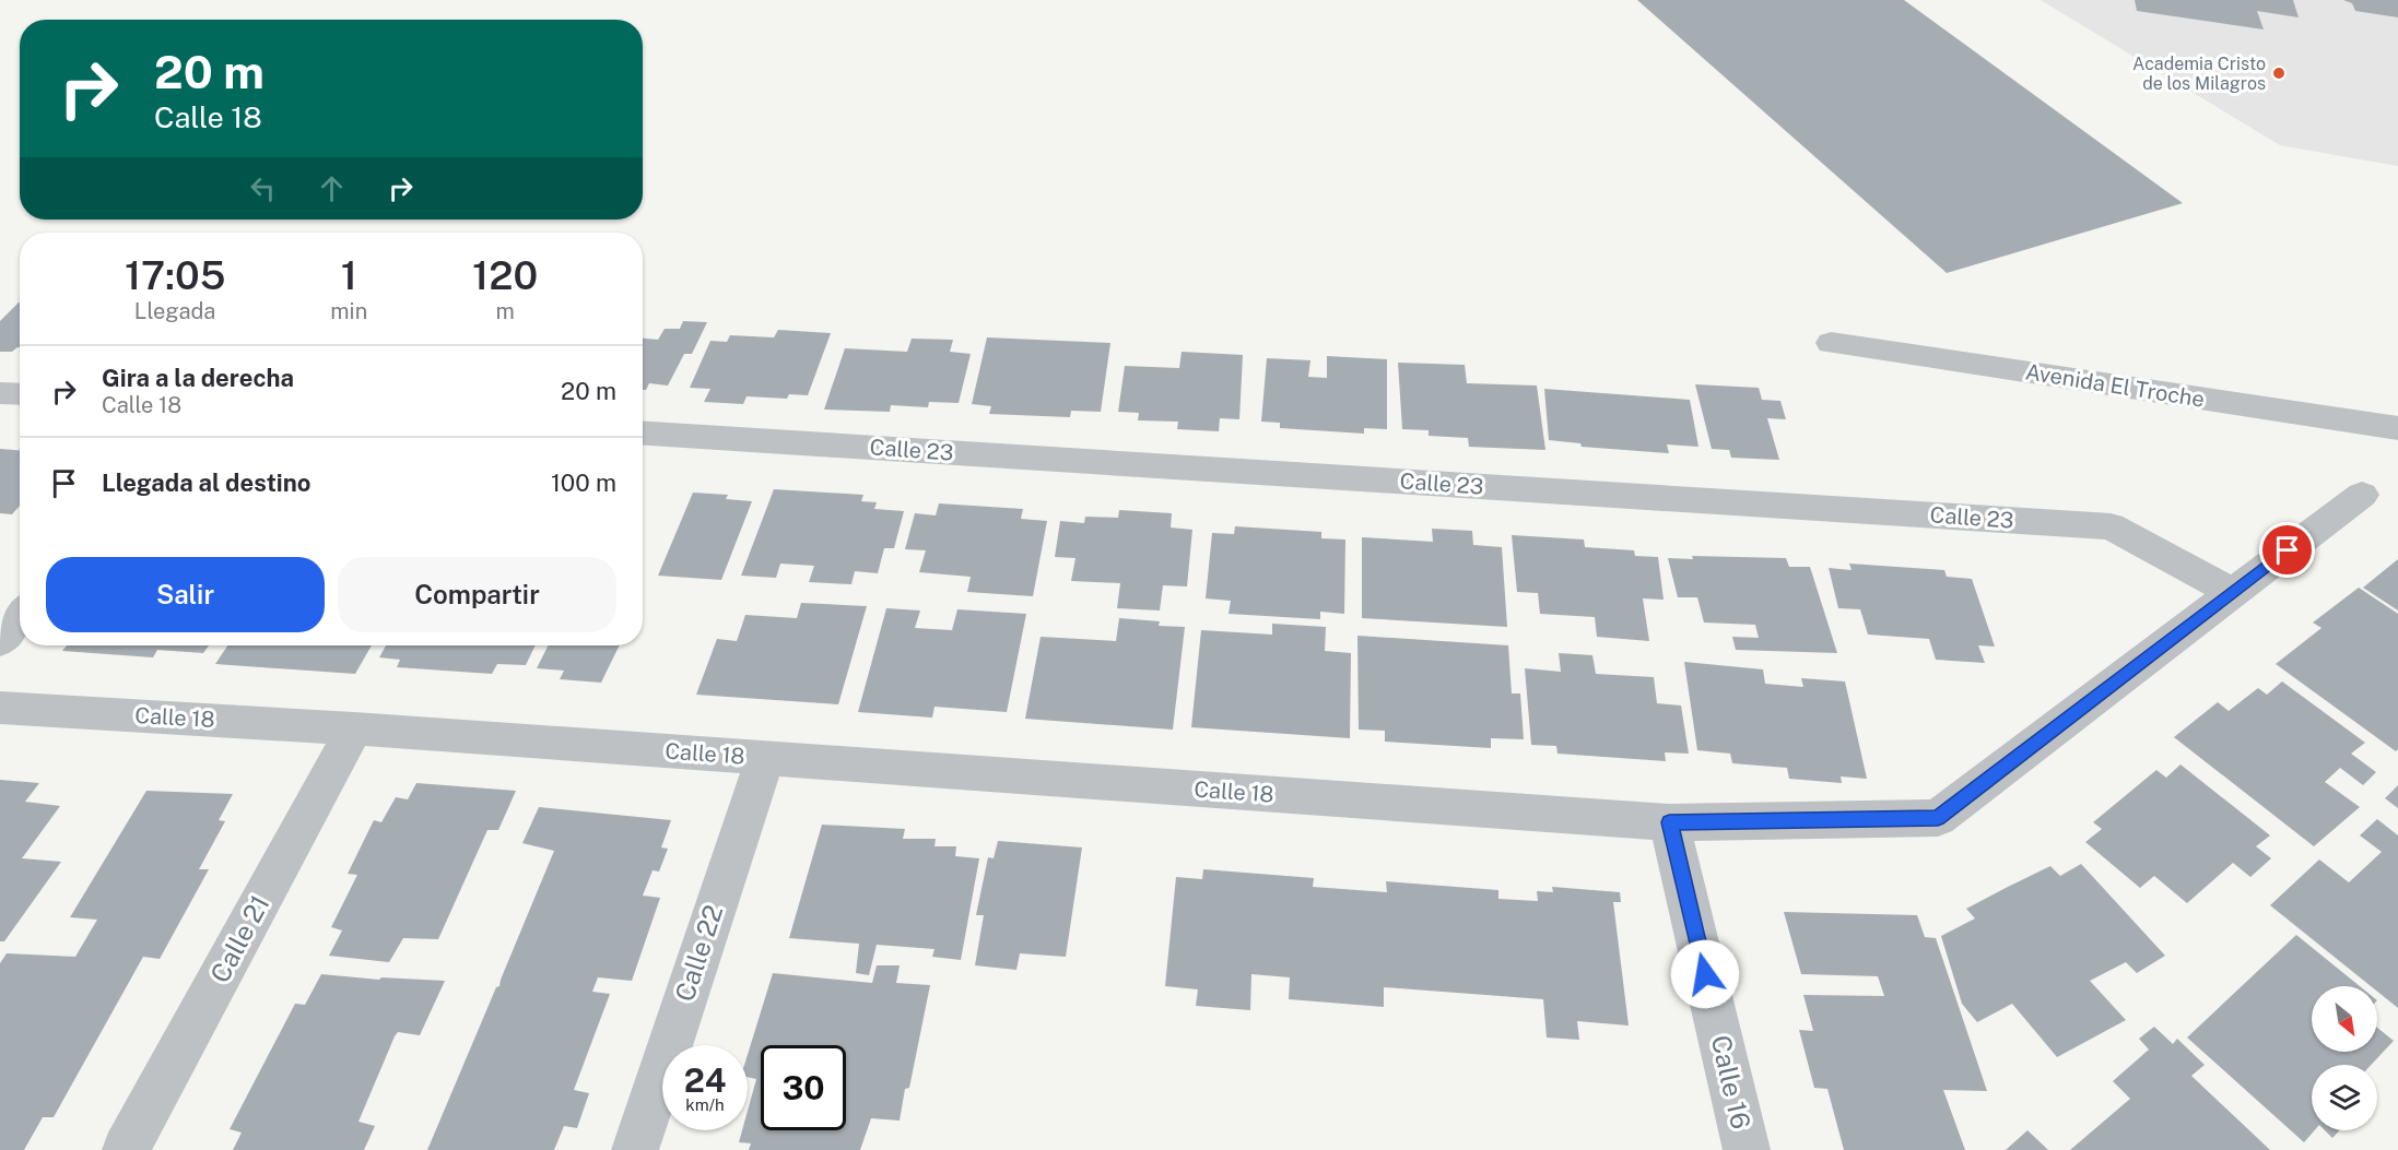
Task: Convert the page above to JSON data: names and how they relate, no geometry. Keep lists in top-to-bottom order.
{
  "streets": {
    "street": [
      "Avenida El Troche",
      "Calle 23",
      "Calle 18",
      "Calle 21",
      "Calle 22",
      "Calle 16"
    ]
  },
  "crossings": [
    ["Calle 23", "Calle 18"],
    ["Calle 18", "Calle 21"],
    ["Calle 18", "Calle 22"],
    ["Calle 18", "Calle 16"]
  ],
  "places": ["Academia Cristo de los Milagros"],
  "north": "bottom right",
  "page": {
    "turn": ["20 m", "Calle 18"],
    "eta": [
      "17:05",
      "Llegada",
      "1",
      "min",
      "120",
      "m"
    ],
    "list": [
      {
        "name": "Gira a la derecha",
        "note": "Calle 18",
        "value": "20 m"
      },
      {
        "name": "Llegada al destino",
        "value": "100 m"
      }
    ],
    "buttons": ["Salir", "Compartir"],
    "speed": "24 km/h",
    "limit": "30"
  }
}
